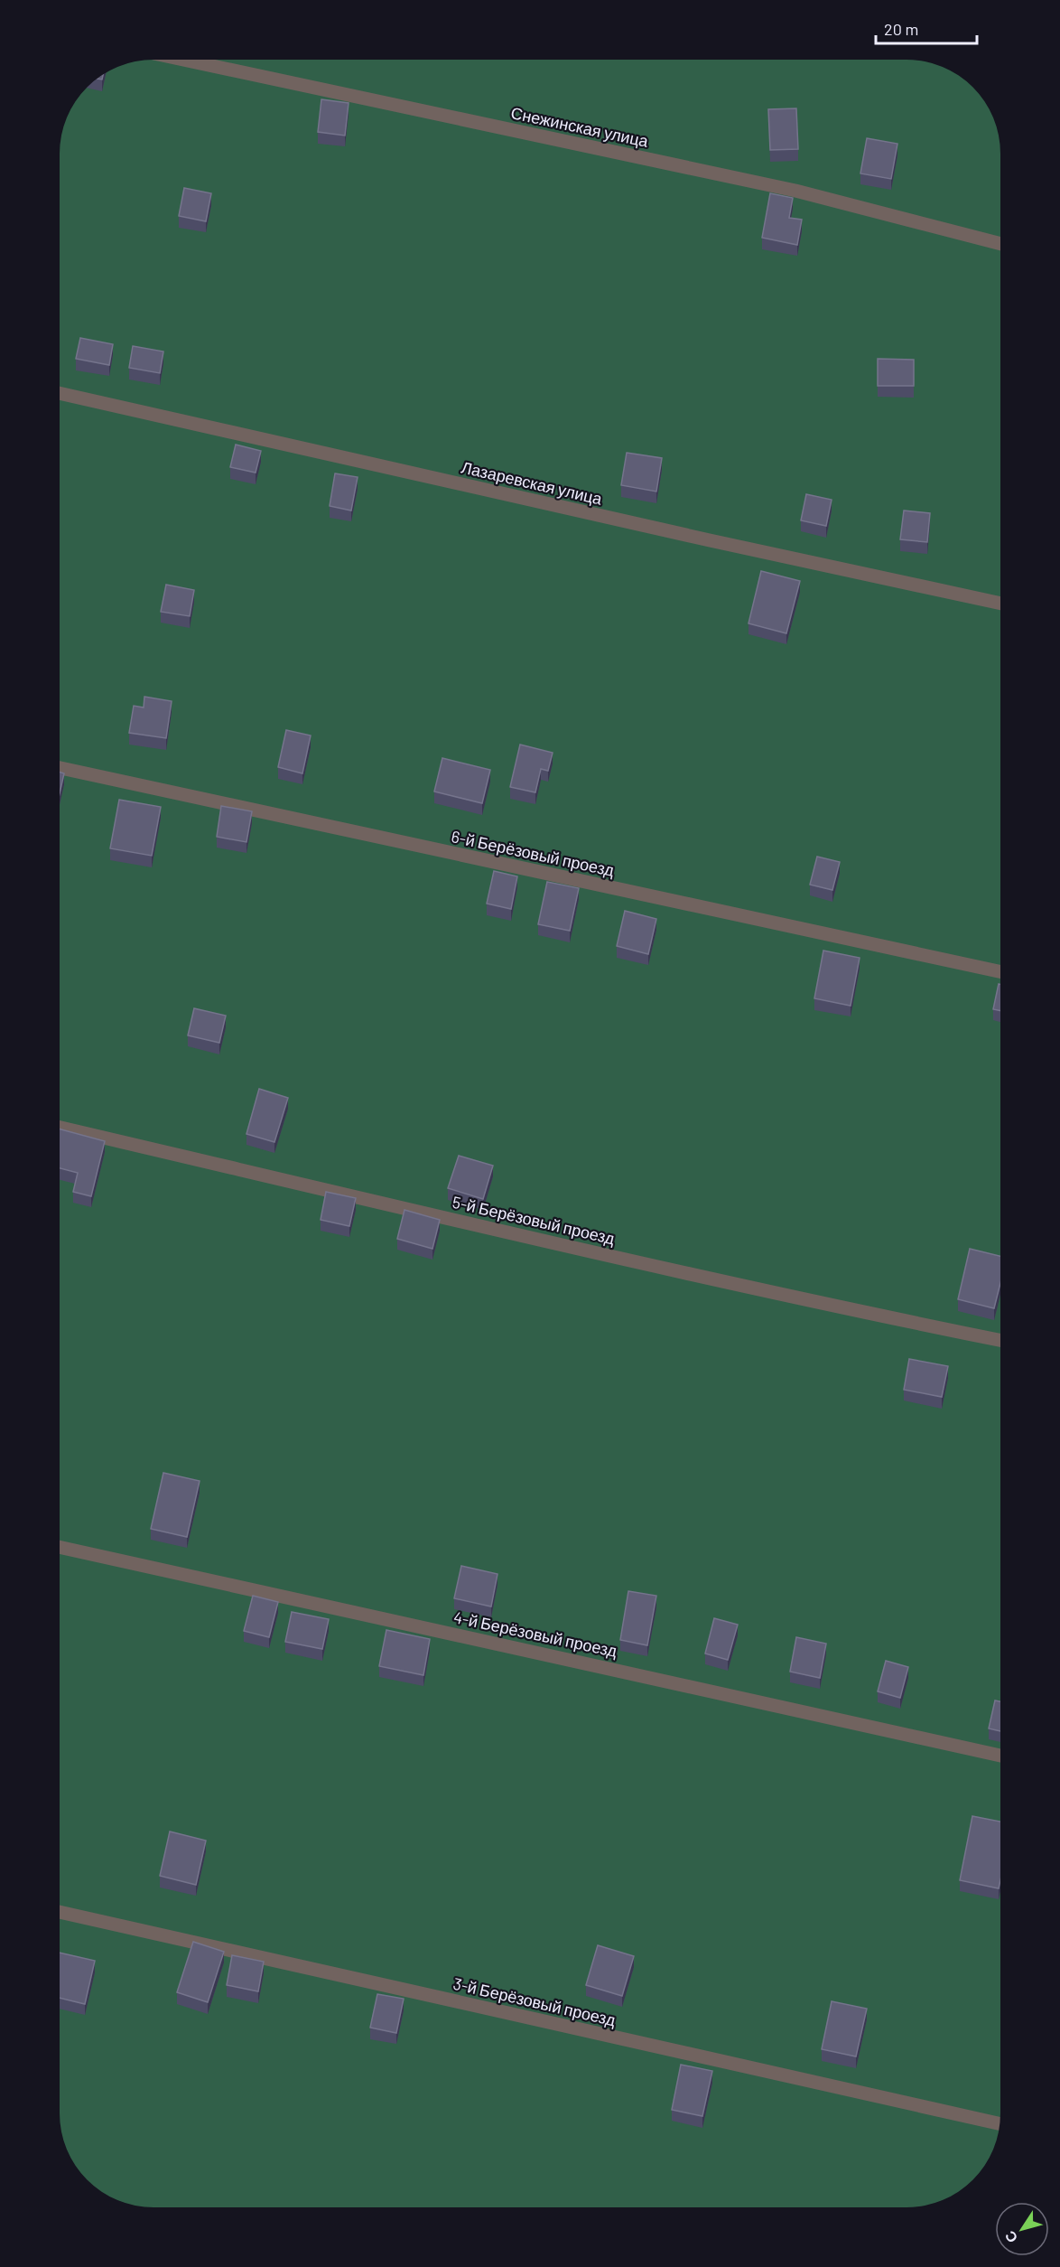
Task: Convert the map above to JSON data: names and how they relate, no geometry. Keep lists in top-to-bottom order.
{
  "streets": {
    "lane": [
      "Снежинская улица",
      "Лазаревская улица",
      "6-й Берёзовый проезд",
      "5-й Берёзовый проезд",
      "4-й Берёзовый проезд",
      "3-й Берёзовый проезд"
    ]
  },
  "scale_bar": "20 m",
  "north": "bottom left"
}
